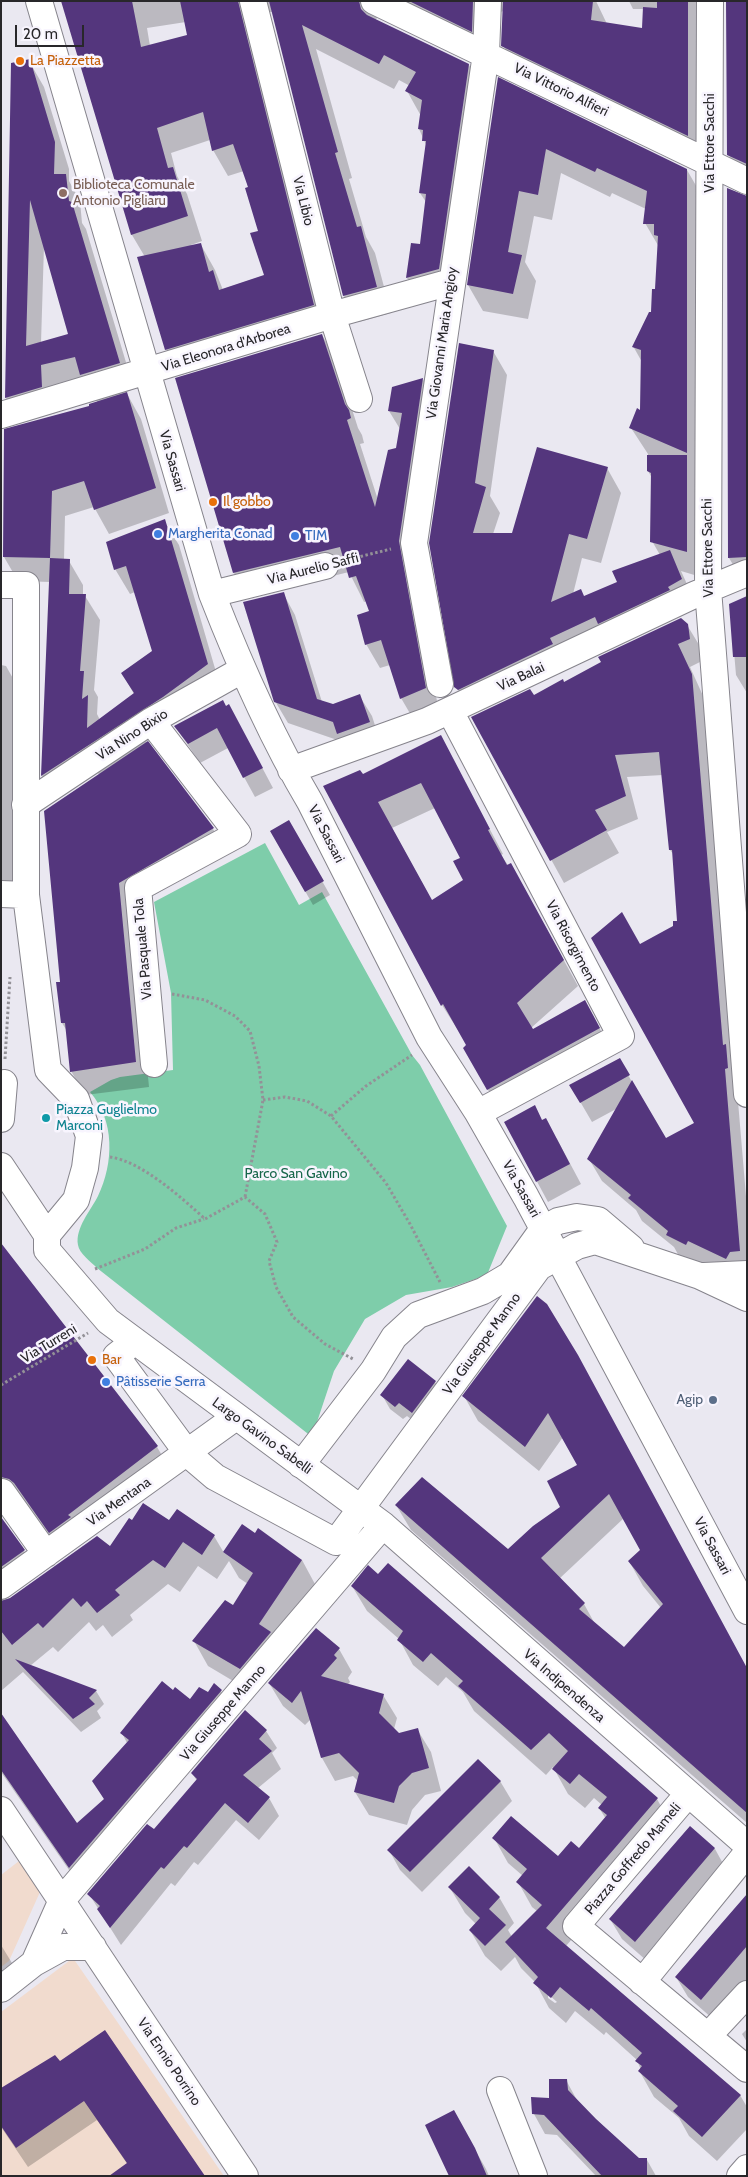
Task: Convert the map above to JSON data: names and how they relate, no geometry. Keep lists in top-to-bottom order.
{
  "streets": {
    "street": [
      "Via Vittorio Alfieri",
      "Via Ettore Sacchi",
      "Via Libio",
      "Via Giovanni Maria Angioy",
      "Via Eleonora d'Arborea",
      "Via Sassari",
      "Via Aurelio Saffi",
      "Via Balai",
      "Via Nino Bixio",
      "Via Risorgimento",
      "Via Pasquale Tola",
      "Via Giuseppe Manno",
      "Largo Gavino Sabelli",
      "Via Mentana",
      "Via Indipendenza",
      "Piazza Goffredo Mameli",
      "Via Ennio Porrino"
    ],
    "path": ["Via Turreni"]
  },
  "crossings": [
    ["Via Vittorio Alfieri", "Via Ettore Sacchi"],
    ["Via Vittorio Alfieri", "Via Giovanni Maria Angioy"],
    ["Via Ettore Sacchi", "Via Balai"],
    ["Via Libio", "Via Eleonora d'Arborea"],
    ["Via Giovanni Maria Angioy", "Via Eleonora d'Arborea"],
    ["Via Giovanni Maria Angioy", "Via Aurelio Saffi"],
    ["Via Eleonora d'Arborea", "Via Sassari"],
    ["Via Sassari", "Via Aurelio Saffi"],
    ["Via Sassari", "Via Balai"],
    ["Via Sassari", "Via Nino Bixio"],
    ["Via Sassari", "Via Risorgimento"],
    ["Via Sassari", "Via Giuseppe Manno"],
    ["Via Balai", "Via Risorgimento"],
    ["Via Nino Bixio", "Via Pasquale Tola"],
    ["Via Turreni", "Largo Gavino Sabelli"],
    ["Via Giuseppe Manno", "Largo Gavino Sabelli"],
    ["Via Giuseppe Manno", "Via Mentana"],
    ["Via Giuseppe Manno", "Via Indipendenza"],
    ["Via Giuseppe Manno", "Via Ennio Porrino"],
    ["Largo Gavino Sabelli", "Via Mentana"],
    ["Largo Gavino Sabelli", "Via Indipendenza"],
    ["Via Indipendenza", "Piazza Goffredo Mameli"]
  ],
  "parks": ["Parco San Gavino"],
  "places": [
    "La Piazzetta",
    "Biblioteca Comunale Antonio Pigliaru",
    "Il gobbo",
    "Margherita Conad",
    "TIM",
    "Piazza Guglielmo Marconi",
    "Bar",
    "Pâtisserie Serra",
    "Agip"
  ],
  "scale_bar": "20 m"
}
